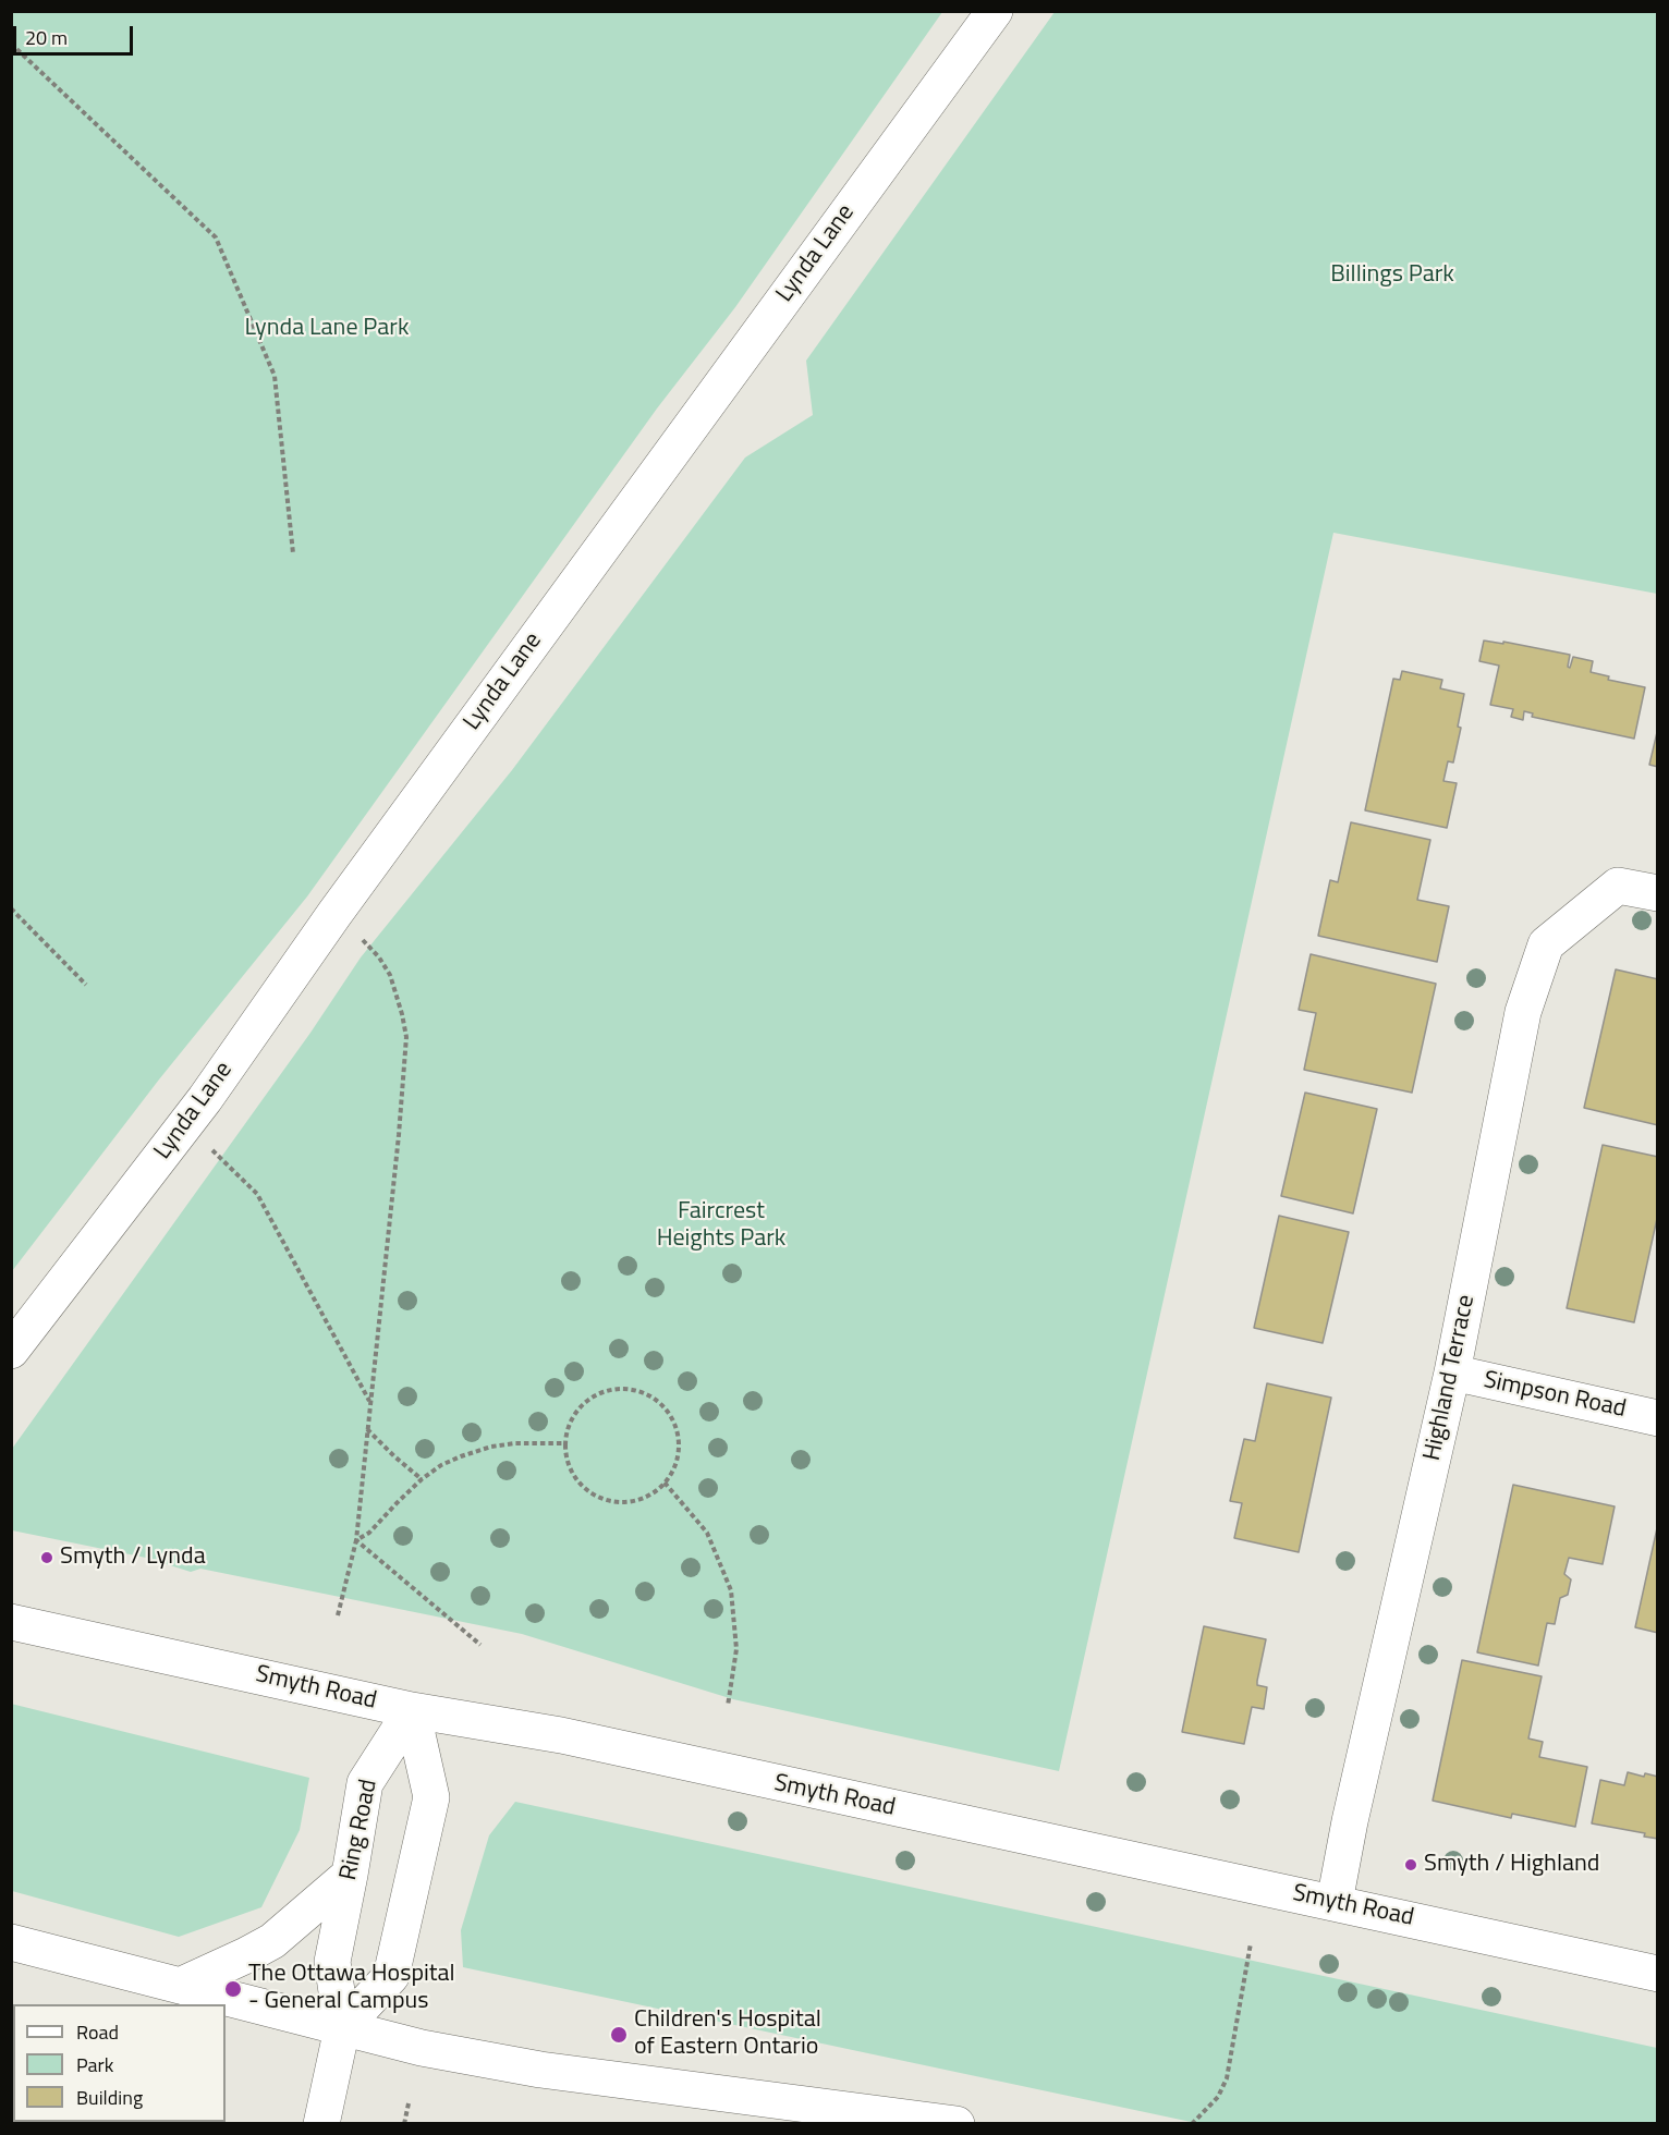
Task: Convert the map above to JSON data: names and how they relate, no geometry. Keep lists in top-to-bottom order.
{
  "streets": {
    "street": [
      "Lynda Lane",
      "Highland Terrace",
      "Simpson Road",
      "Smyth Road",
      "Ring Road"
    ]
  },
  "crossings": [
    ["Highland Terrace", "Simpson Road"],
    ["Highland Terrace", "Smyth Road"],
    ["Smyth Road", "Ring Road"]
  ],
  "parks": ["Billings Park", "Lynda Lane Park", "Faircrest Heights Park"],
  "places": [
    "Smyth / Lynda",
    "Smyth / Highland",
    "The Ottawa Hospital - General Campus",
    "Children's Hospital of Eastern Ontario"
  ],
  "legend": ["Road", "Park", "Building"],
  "scale_bar": "20 m"
}
